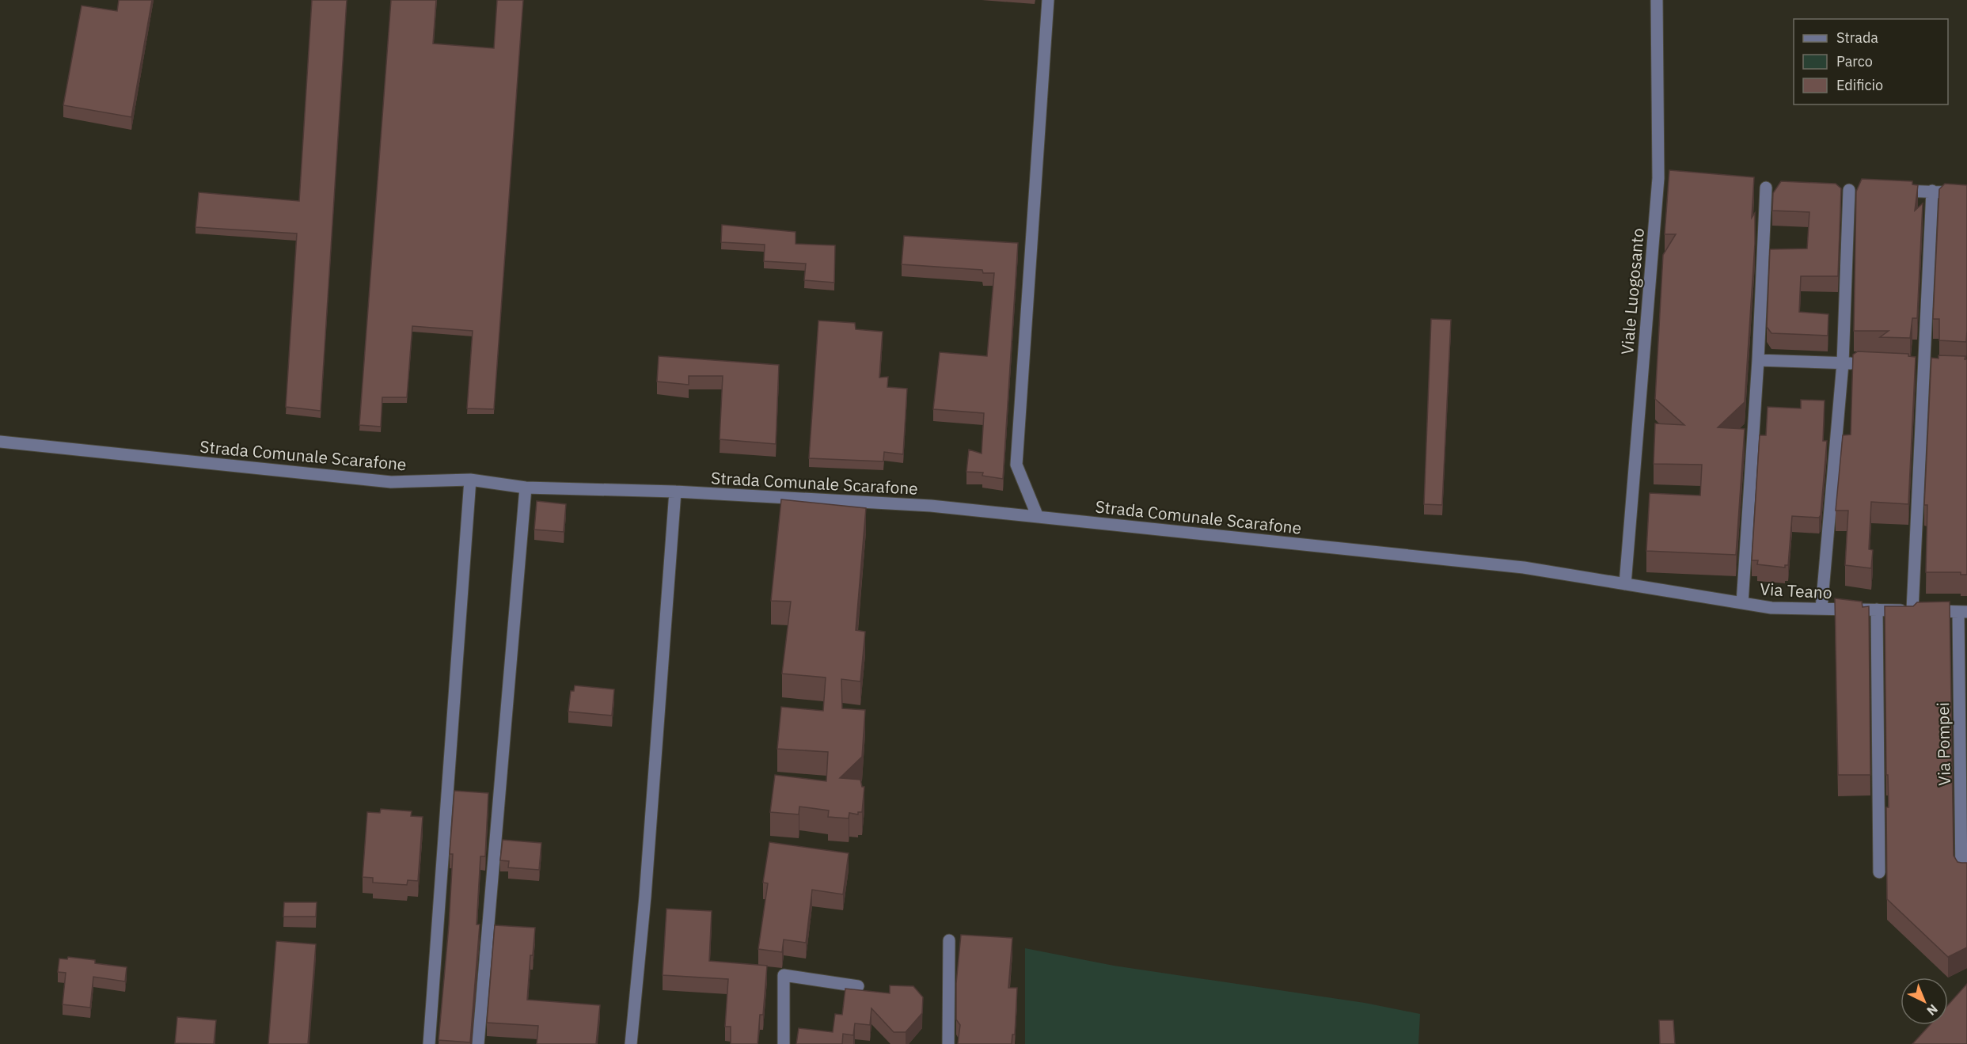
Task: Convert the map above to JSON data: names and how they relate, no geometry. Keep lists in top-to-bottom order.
{
  "streets": {
    "street": [
      "Viale Luogosanto",
      "Strada Comunale Scarafone",
      "Via Teano",
      "Via Pompei"
    ]
  },
  "crossings": [
    ["Viale Luogosanto", "Strada Comunale Scarafone"],
    ["Viale Luogosanto", "Via Teano"],
    ["Strada Comunale Scarafone", "Via Teano"],
    ["Via Teano", "Via Pompei"]
  ],
  "legend": ["Strada", "Parco", "Edificio"],
  "north": "bottom right"
}
